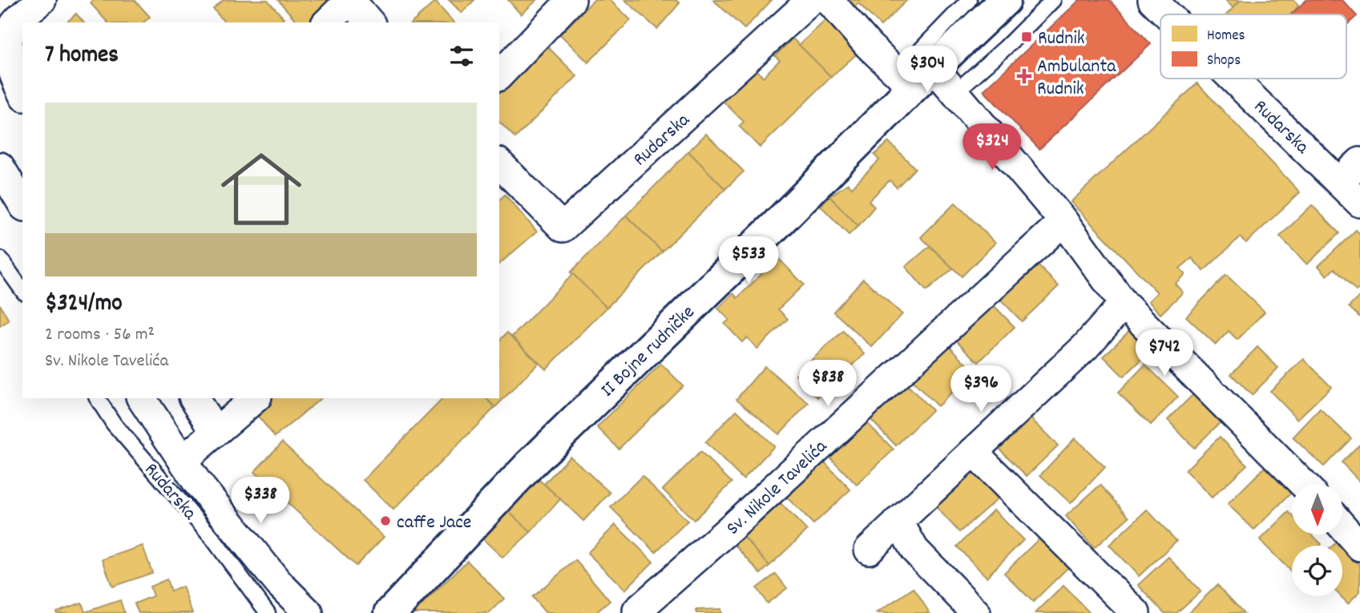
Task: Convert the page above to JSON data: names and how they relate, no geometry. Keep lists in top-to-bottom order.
{
  "streets": {
    "street": ["Rudarska", "II Bojne rudničke", "Sv. Nikole Tavelića"]
  },
  "places": {
    "transit": ["Rudnik"],
    "health": ["Ambulanta Rudnik"],
    "other": ["caffe Jace"]
  },
  "legend": ["Homes", "Shops"],
  "north": "bottom",
  "page": {
    "heading": "7 homes",
    "price": [
      "$304",
      "$324",
      "$533",
      "$742",
      "$838",
      "$396",
      "$338"
    ],
    "list": [
      {
        "name": "$324/mo",
        "note": "2 rooms · 56 m² · Sv. Nikole Tavelića"
      }
    ]
  }
}
